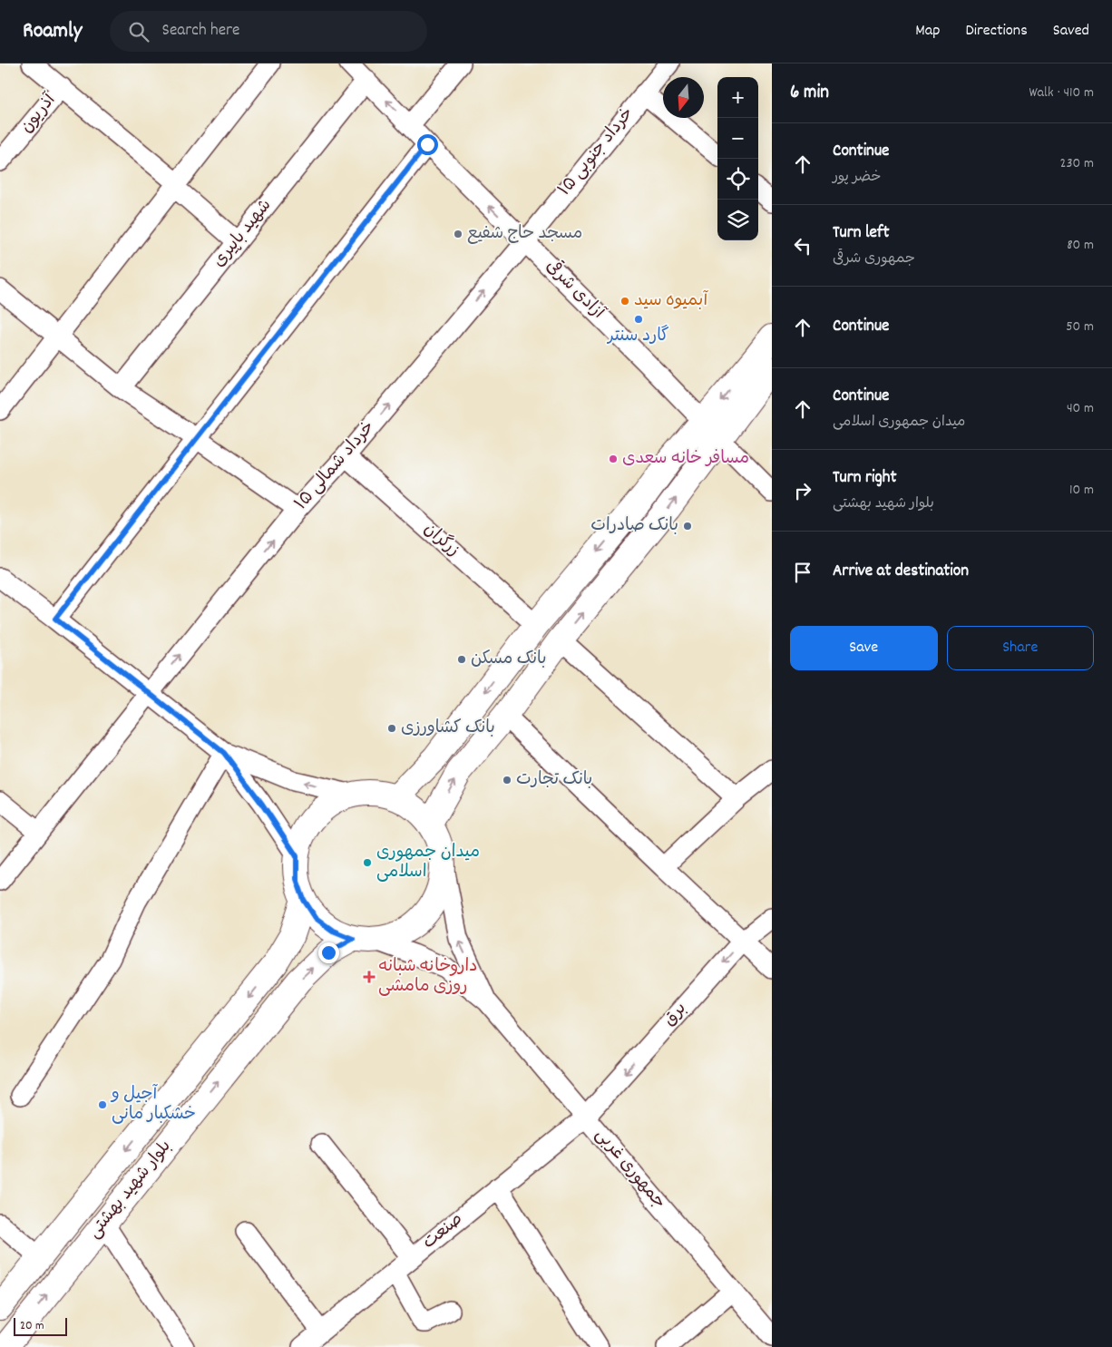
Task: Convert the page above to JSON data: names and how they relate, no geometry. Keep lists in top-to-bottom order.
{
  "streets": {
    "main road": ["بلوار شهید بهشتی"],
    "street": [
      "آذریون",
      "۱۵ خرداد جنوبی",
      "شهید باپیری",
      "آزادی شرقی",
      "۱۵ خرداد شمالی",
      "زرگران",
      "برق",
      "جمهوری غربی",
      "صنعت"
    ]
  },
  "crossings": [
    ["۱۵ خرداد جنوبی", "آزادی شرقی"],
    ["۱۵ خرداد جنوبی", "۱۵ خرداد شمالی"],
    ["شهید باپیری", "آزادی شرقی"],
    ["آزادی شرقی", "۱۵ خرداد شمالی"],
    ["۱۵ خرداد شمالی", "زرگران"],
    ["برق", "جمهوری غربی"],
    ["برق", "صنعت"],
    ["جمهوری غربی", "صنعت"]
  ],
  "one_way": ["آزادی شرقی", "برق"],
  "places": {
    "other": [
      "مسجد حاج شفیع",
      "آبمیوه سید",
      "گارد سنتر",
      "مسافر خانه سعدی",
      "بانک صادرات",
      "بانک مسکن",
      "بانک کشاورزی",
      "بانک تجارت",
      "میدان جمهوری اسلامی",
      "آجیل و خشکبار مانی"
    ],
    "health": ["داروخانه شبانه روزی مامشی"]
  },
  "scale_bar": "20 m",
  "north": "bottom",
  "page": {
    "header": "Roamly",
    "search": "Search here",
    "nav": ["Map", "Directions", "Saved"],
    "heading": ["6 min", "Walk · 410 m"],
    "map_buttons": ["+", "−"],
    "list": [
      ["Continue", "خضر پور", "230 m"],
      ["Turn left", "جمهوری شرقی", "80 m"],
      ["Continue", "50 m"],
      ["Continue", "میدان جمهوری اسلامی", "40 m"],
      ["Turn right", "بلوار شهید بهشتی", "10 m"],
      "Arrive at destination"
    ],
    "buttons": ["Save", "Share"],
    "scale": "20 m"
  }
}
